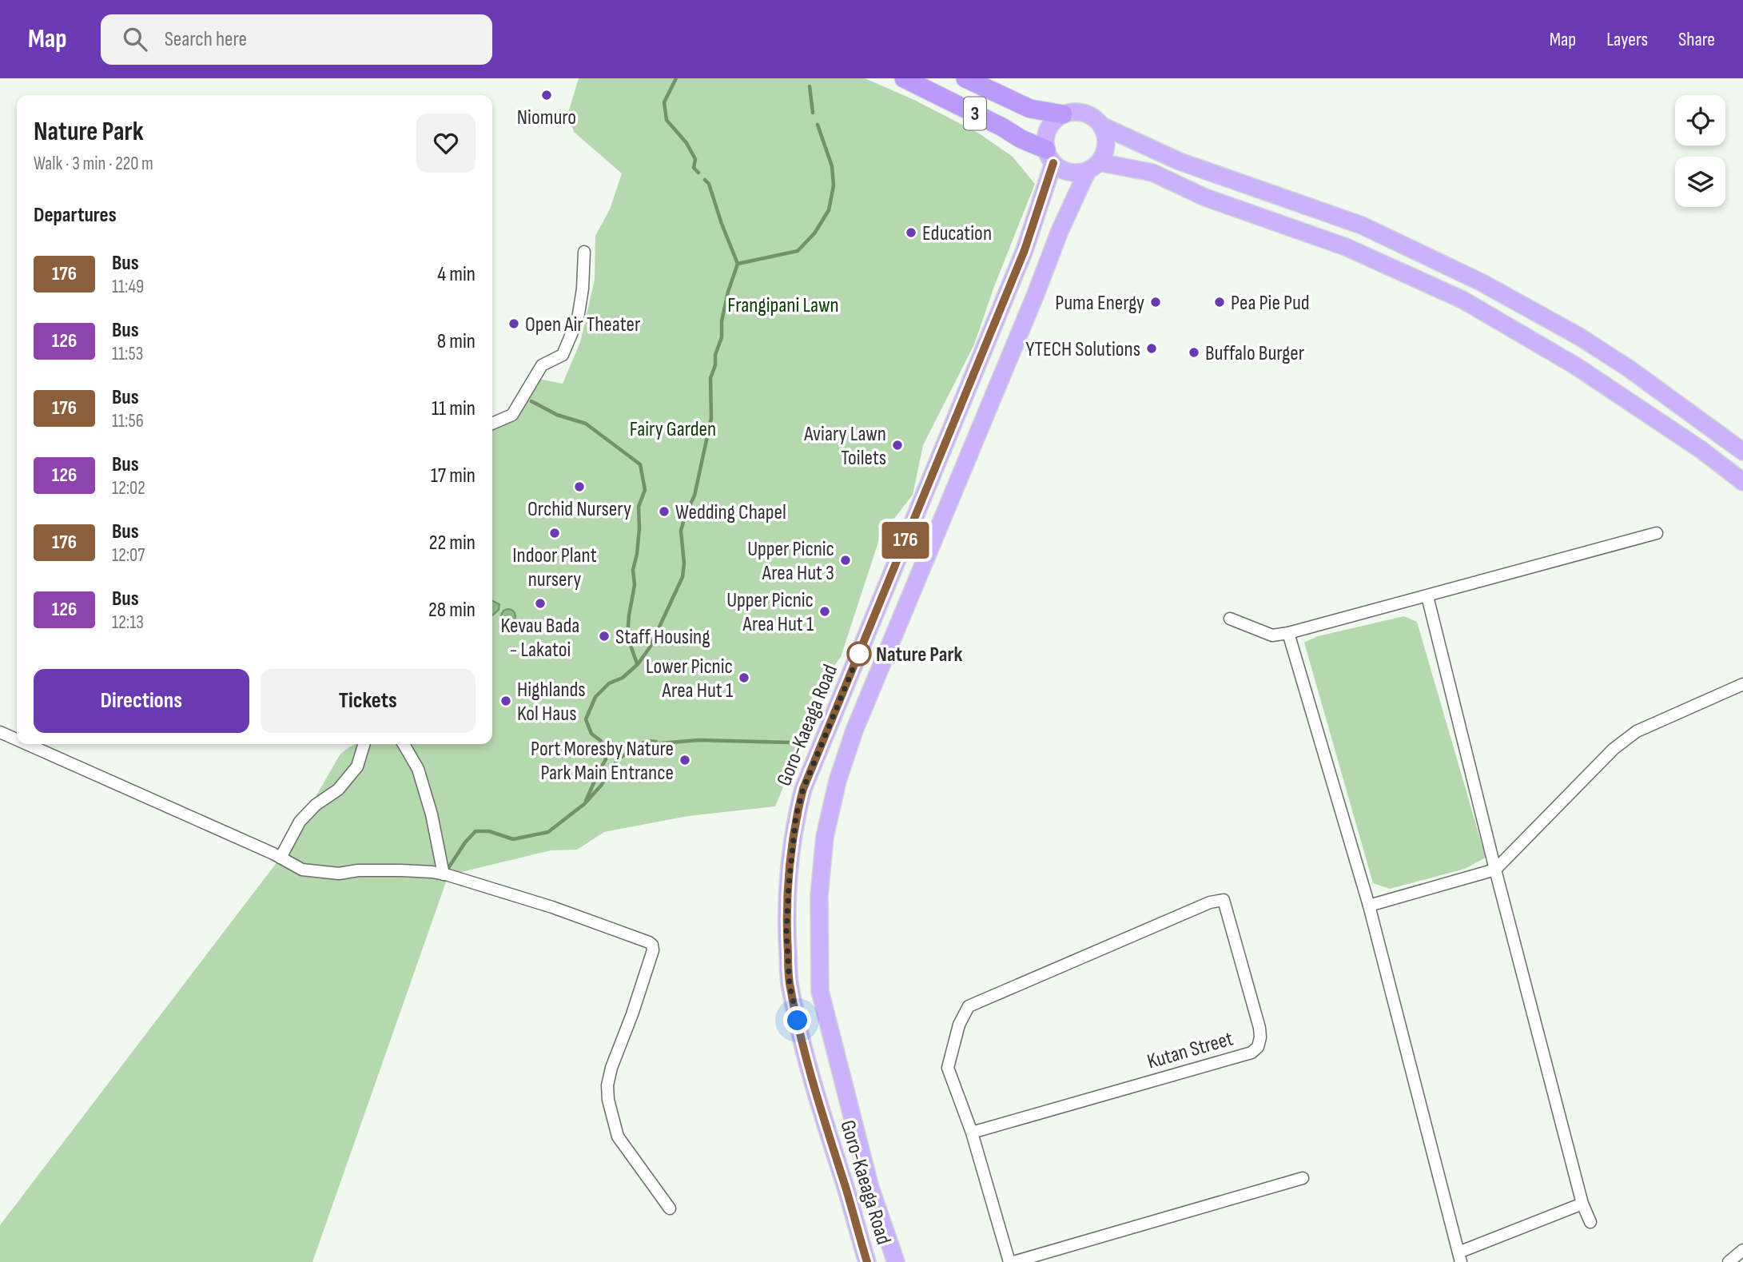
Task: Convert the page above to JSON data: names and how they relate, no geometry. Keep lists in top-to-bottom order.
{
  "streets": {
    "highway": ["3"],
    "main road": ["Goro-Kaeaga Road"],
    "street": ["Kutan Street"]
  },
  "crossings": [
    ["3", "Goro-Kaeaga Road"]
  ],
  "parks": ["Frangipani Lawn", "Fairy Garden"],
  "places": [
    "Niomuro",
    "Education",
    "Puma Energy",
    "Pea Pie Pud",
    "Open Air Theater",
    "YTECH Solutions",
    "Buffalo Burger",
    "Aviary Lawn Toilets",
    "Orchid Nursery",
    "Wedding Chapel",
    "Indoor Plant nursery",
    "Upper Picnic Area Hut 3",
    "Kevau Bada - Lakatoi",
    "Upper Picnic Area Hut 1",
    "Staff Housing",
    "Nature Park",
    "Lower Picnic Area Hut 1",
    "Highlands Kol Haus",
    "Port Moresby Nature Park Main Entrance"
  ],
  "lines": ["bus line 176"],
  "page": {
    "header": "Map",
    "search": "Search here",
    "nav": ["Map", "Layers", "Share"],
    "on_map": "176",
    "heading": [
      ["Nature Park", "Walk · 3 min · 220 m"],
      "Departures"
    ],
    "list": [
      {
        "mark": "176",
        "name": "Bus",
        "note": "11:49",
        "value": "4 min"
      },
      {
        "mark": "126",
        "name": "Bus",
        "note": "11:53",
        "value": "8 min"
      },
      {
        "mark": "176",
        "name": "Bus",
        "note": "11:56",
        "value": "11 min"
      },
      {
        "mark": "126",
        "name": "Bus",
        "note": "12:02",
        "value": "17 min"
      },
      {
        "mark": "176",
        "name": "Bus",
        "note": "12:07",
        "value": "22 min"
      },
      {
        "mark": "126",
        "name": "Bus",
        "note": "12:13",
        "value": "28 min"
      }
    ],
    "buttons": ["Directions", "Tickets"]
  }
}
